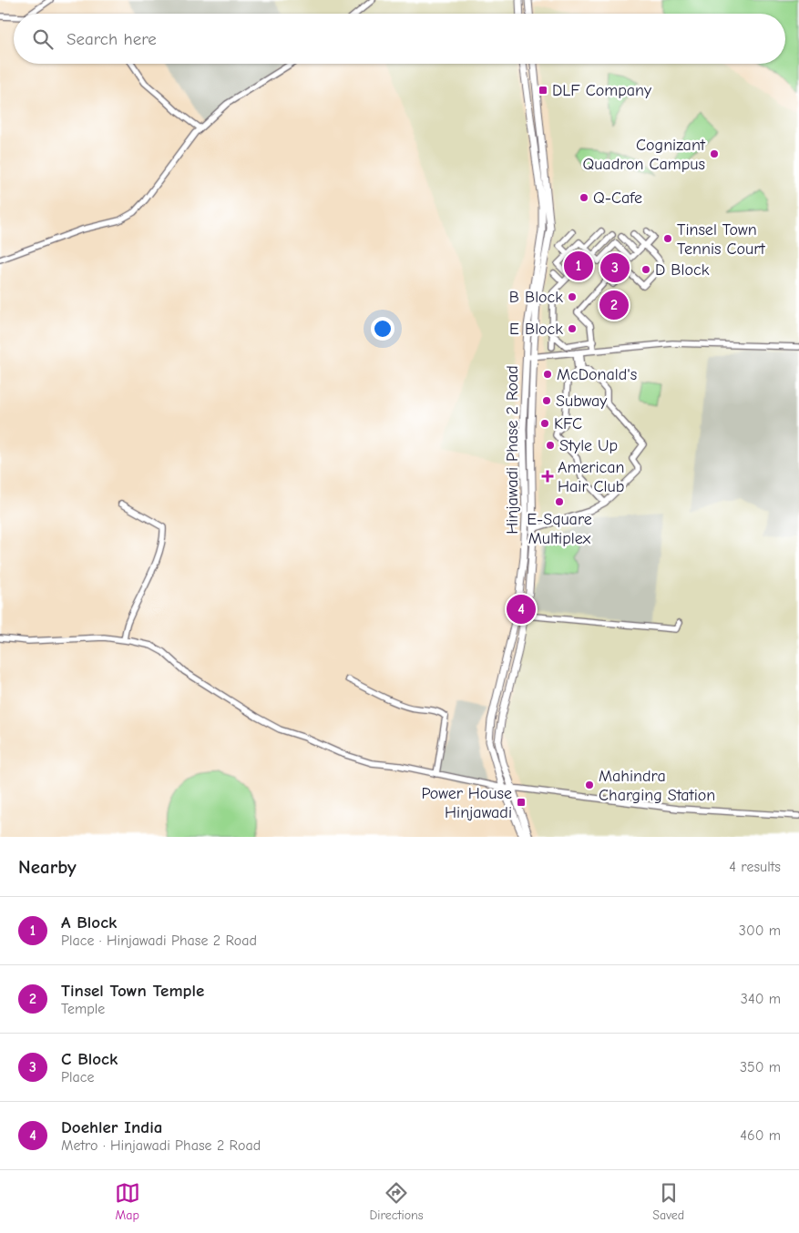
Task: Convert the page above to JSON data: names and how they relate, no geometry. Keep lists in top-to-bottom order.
{
  "streets": {
    "main road": ["Hinjawadi Phase 2 Road"]
  },
  "places": {
    "transit": ["DLF Company", "Power House Hinjawadi"],
    "other": [
      "Cognizant Quadron Campus",
      "Q-Cafe",
      "Tinsel Town Tennis Court",
      "D Block",
      "B Block",
      "E Block",
      "McDonald's",
      "Subway",
      "KFC",
      "Style Up",
      "E-Square Multiplex",
      "Mahindra Charging Station"
    ],
    "health": ["American Hair Club"]
  },
  "page": {
    "search": "Search here",
    "pins": [
      "1",
      "3",
      "2",
      "4"
    ],
    "heading": ["Nearby", "4 results"],
    "list": [
      {
        "mark": "1",
        "name": "A Block",
        "note": "Place · Hinjawadi Phase 2 Road",
        "value": "300 m"
      },
      {
        "mark": "2",
        "name": "Tinsel Town Temple",
        "note": "Temple",
        "value": "340 m"
      },
      {
        "mark": "3",
        "name": "C Block",
        "note": "Place",
        "value": "350 m"
      },
      {
        "mark": "4",
        "name": "Doehler India",
        "note": "Metro · Hinjawadi Phase 2 Road",
        "value": "460 m"
      }
    ],
    "nav": ["Map", "Directions", "Saved"]
  }
}
